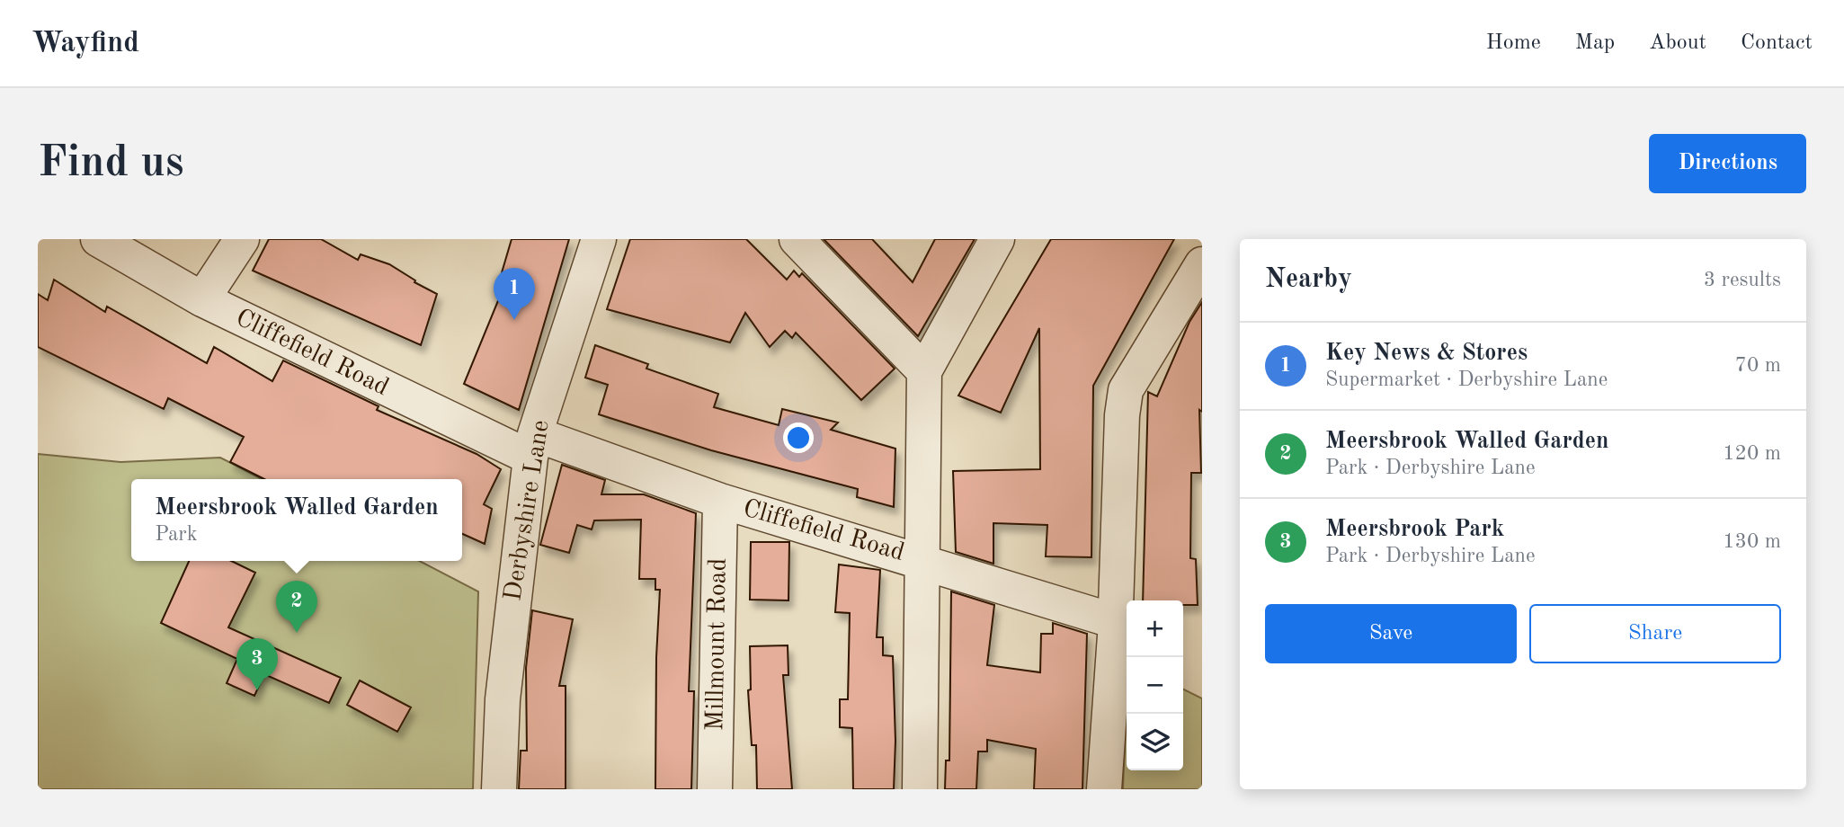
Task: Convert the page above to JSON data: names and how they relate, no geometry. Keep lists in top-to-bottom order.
{
  "streets": {
    "street": ["Cliffefield Road", "Derbyshire Lane", "Millmount Road"]
  },
  "crossings": [
    ["Cliffefield Road", "Derbyshire Lane"],
    ["Cliffefield Road", "Millmount Road"]
  ],
  "page": {
    "header": "Wayfind",
    "nav": [
      "Home",
      "Map",
      "About",
      "Contact"
    ],
    "buttons": [
      "Directions",
      ["Save", "Share"]
    ],
    "title": "Find us",
    "heading": ["Nearby", "3 results"],
    "pins": ["1", "2", "3"],
    "list": [
      {
        "mark": "1",
        "name": "Key News & Stores",
        "note": "Supermarket · Derbyshire Lane",
        "value": "70 m"
      },
      {
        "mark": "2",
        "name": "Meersbrook Walled Garden",
        "note": "Park · Derbyshire Lane",
        "value": "120 m"
      },
      {
        "mark": "3",
        "name": "Meersbrook Park",
        "note": "Park · Derbyshire Lane",
        "value": "130 m"
      }
    ],
    "popup": ["Meersbrook Walled Garden", "Park"],
    "map_buttons": ["+", "−"]
  }
}
